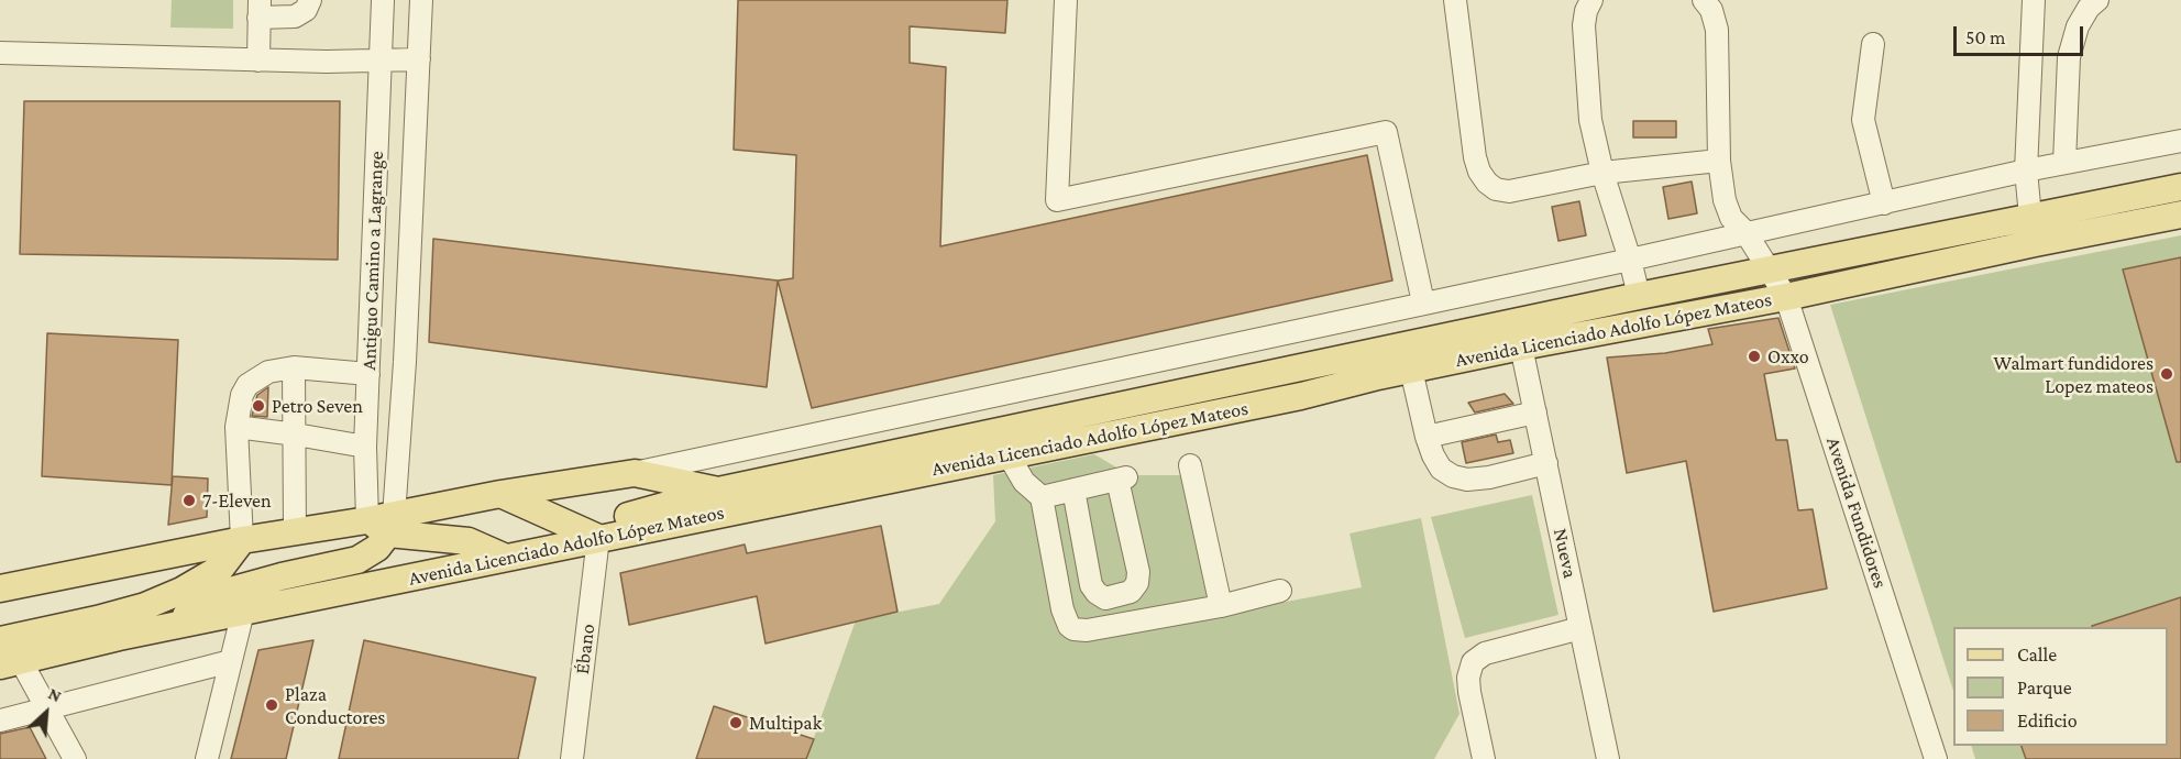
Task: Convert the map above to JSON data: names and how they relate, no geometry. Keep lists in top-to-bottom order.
{
  "streets": {
    "main road": ["Avenida Licenciado Adolfo López Mateos"],
    "street": [
      "Antiguo Camino a Lagrange",
      "Avenida Fundidores",
      "Nueva",
      "Ébano"
    ]
  },
  "crossings": [
    ["Antiguo Camino a Lagrange", "Avenida Licenciado Adolfo López Mateos"],
    ["Avenida Licenciado Adolfo López Mateos", "Avenida Fundidores"],
    ["Avenida Licenciado Adolfo López Mateos", "Nueva"],
    ["Avenida Licenciado Adolfo López Mateos", "Ébano"]
  ],
  "places": [
    "Oxxo",
    "Walmart fundidores Lopez mateos",
    "Petro Seven",
    "7-Eleven",
    "Plaza Conductores",
    "Multipak"
  ],
  "legend": ["Calle", "Parque", "Edificio"],
  "scale_bar": "50 m",
  "north": "top right"
}
